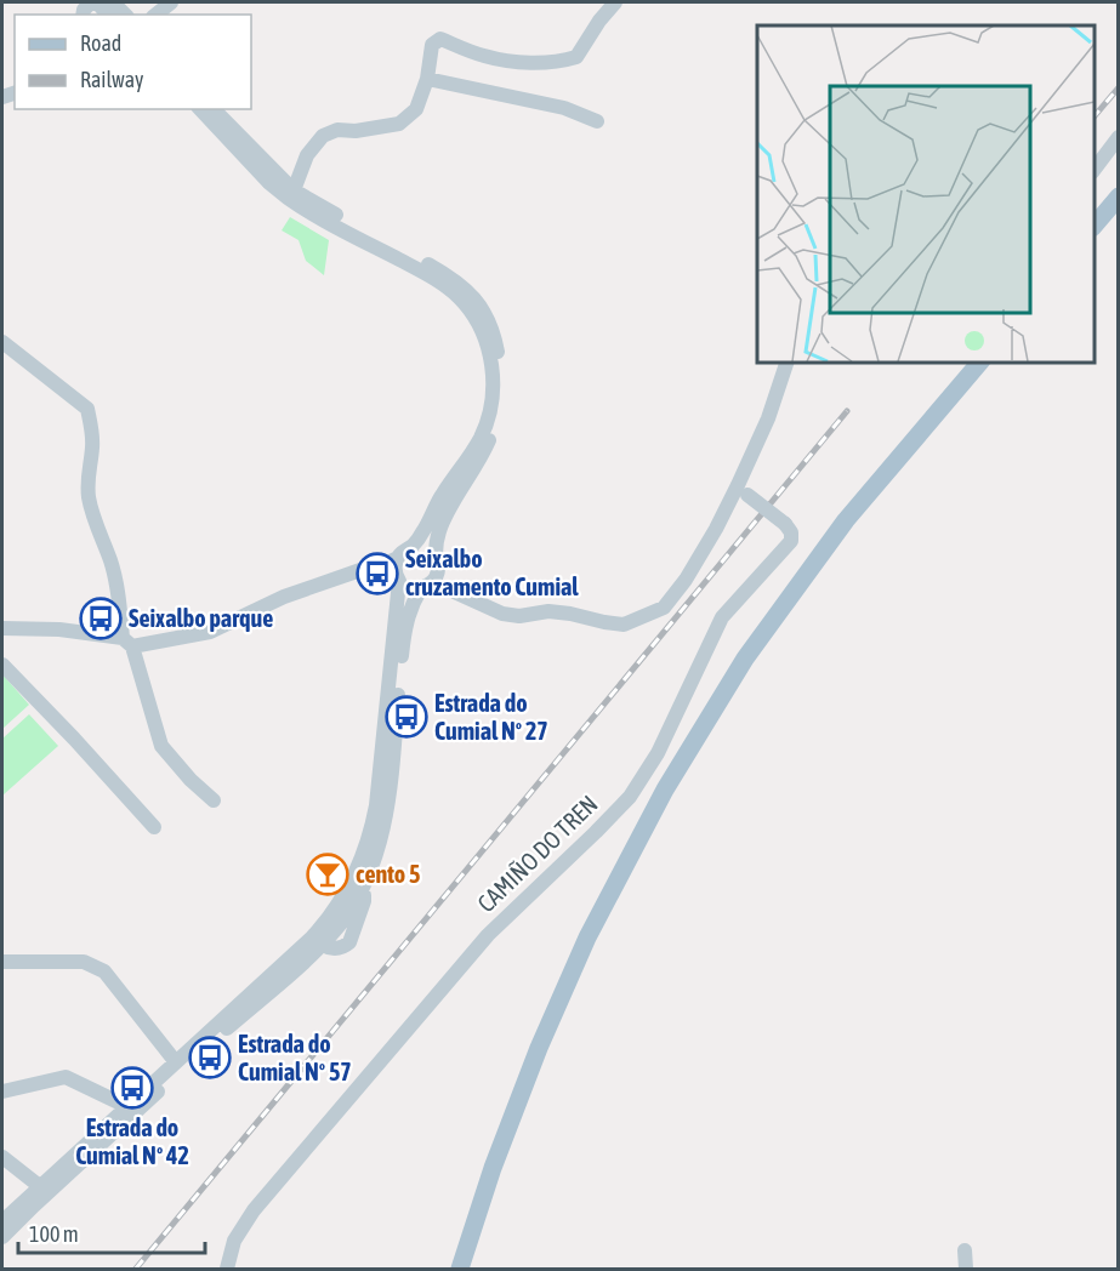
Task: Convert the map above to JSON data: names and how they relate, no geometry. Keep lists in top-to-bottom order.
{
  "streets": {
    "street": ["CAMIÑO DO TREN"]
  },
  "places": {
    "bus stop": [
      "Seixalbo cruzamento Cumial",
      "Seixalbo parque",
      "Estrada do Cumial Nº 27",
      "Estrada do Cumial Nº 57",
      "Estrada do Cumial Nº 42"
    ],
    "bar": ["cento 5"]
  },
  "legend": ["Road", "Railway"],
  "scale_bar": "100 m"
}
